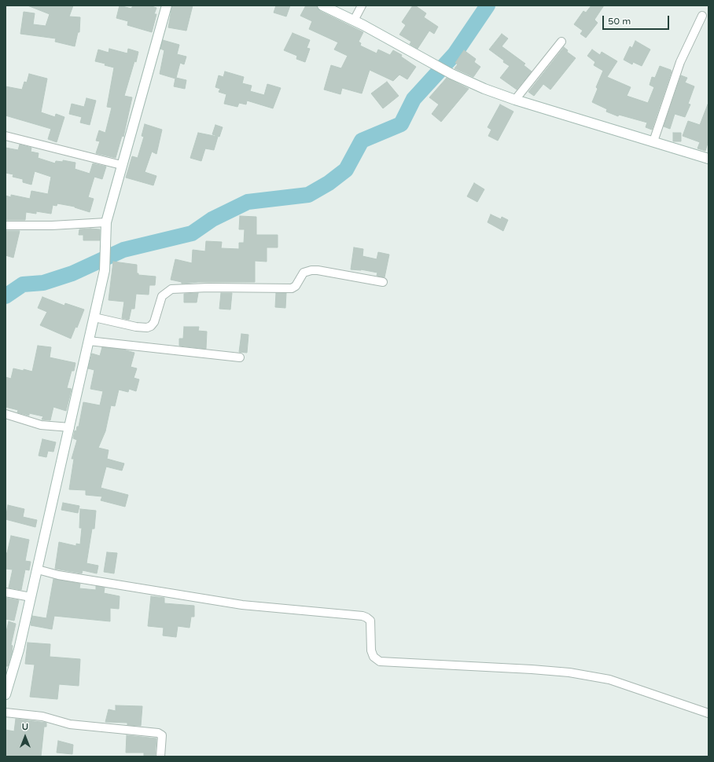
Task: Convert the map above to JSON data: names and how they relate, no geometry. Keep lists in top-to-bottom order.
{
  "scale_bar": "50 m",
  "north": "top"
}
